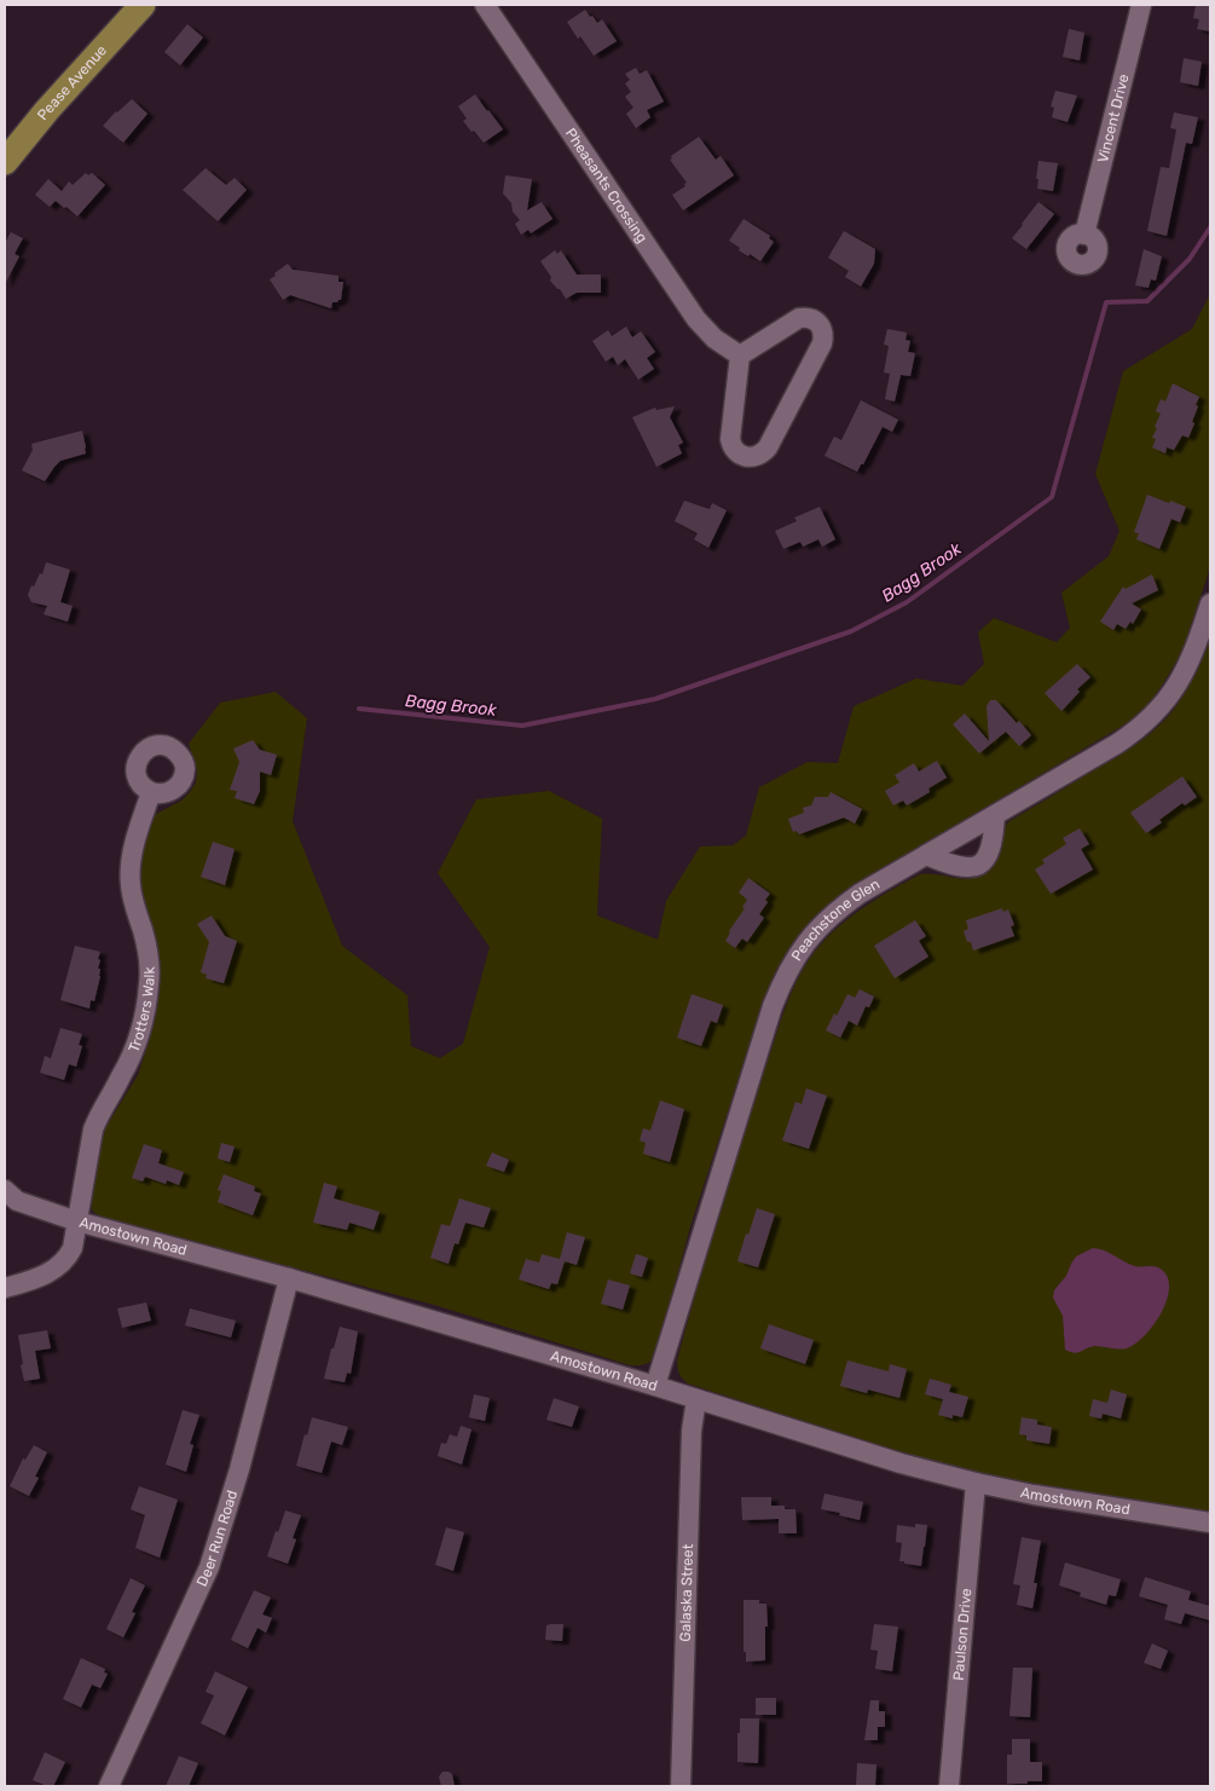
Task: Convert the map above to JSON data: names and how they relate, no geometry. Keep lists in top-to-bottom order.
{
  "streets": {
    "main road": ["Pease Avenue"],
    "street": [
      "Vincent Drive",
      "Pheasants Crossing",
      "Peachstone Glen",
      "Trotters Walk",
      "Amostown Road",
      "Deer Run Road",
      "Galaska Street",
      "Paulson Drive"
    ]
  },
  "crossings": [
    ["Peachstone Glen", "Amostown Road"],
    ["Trotters Walk", "Amostown Road"],
    ["Amostown Road", "Deer Run Road"],
    ["Amostown Road", "Galaska Street"],
    ["Amostown Road", "Paulson Drive"]
  ],
  "water": ["Bagg Brook"]
}
